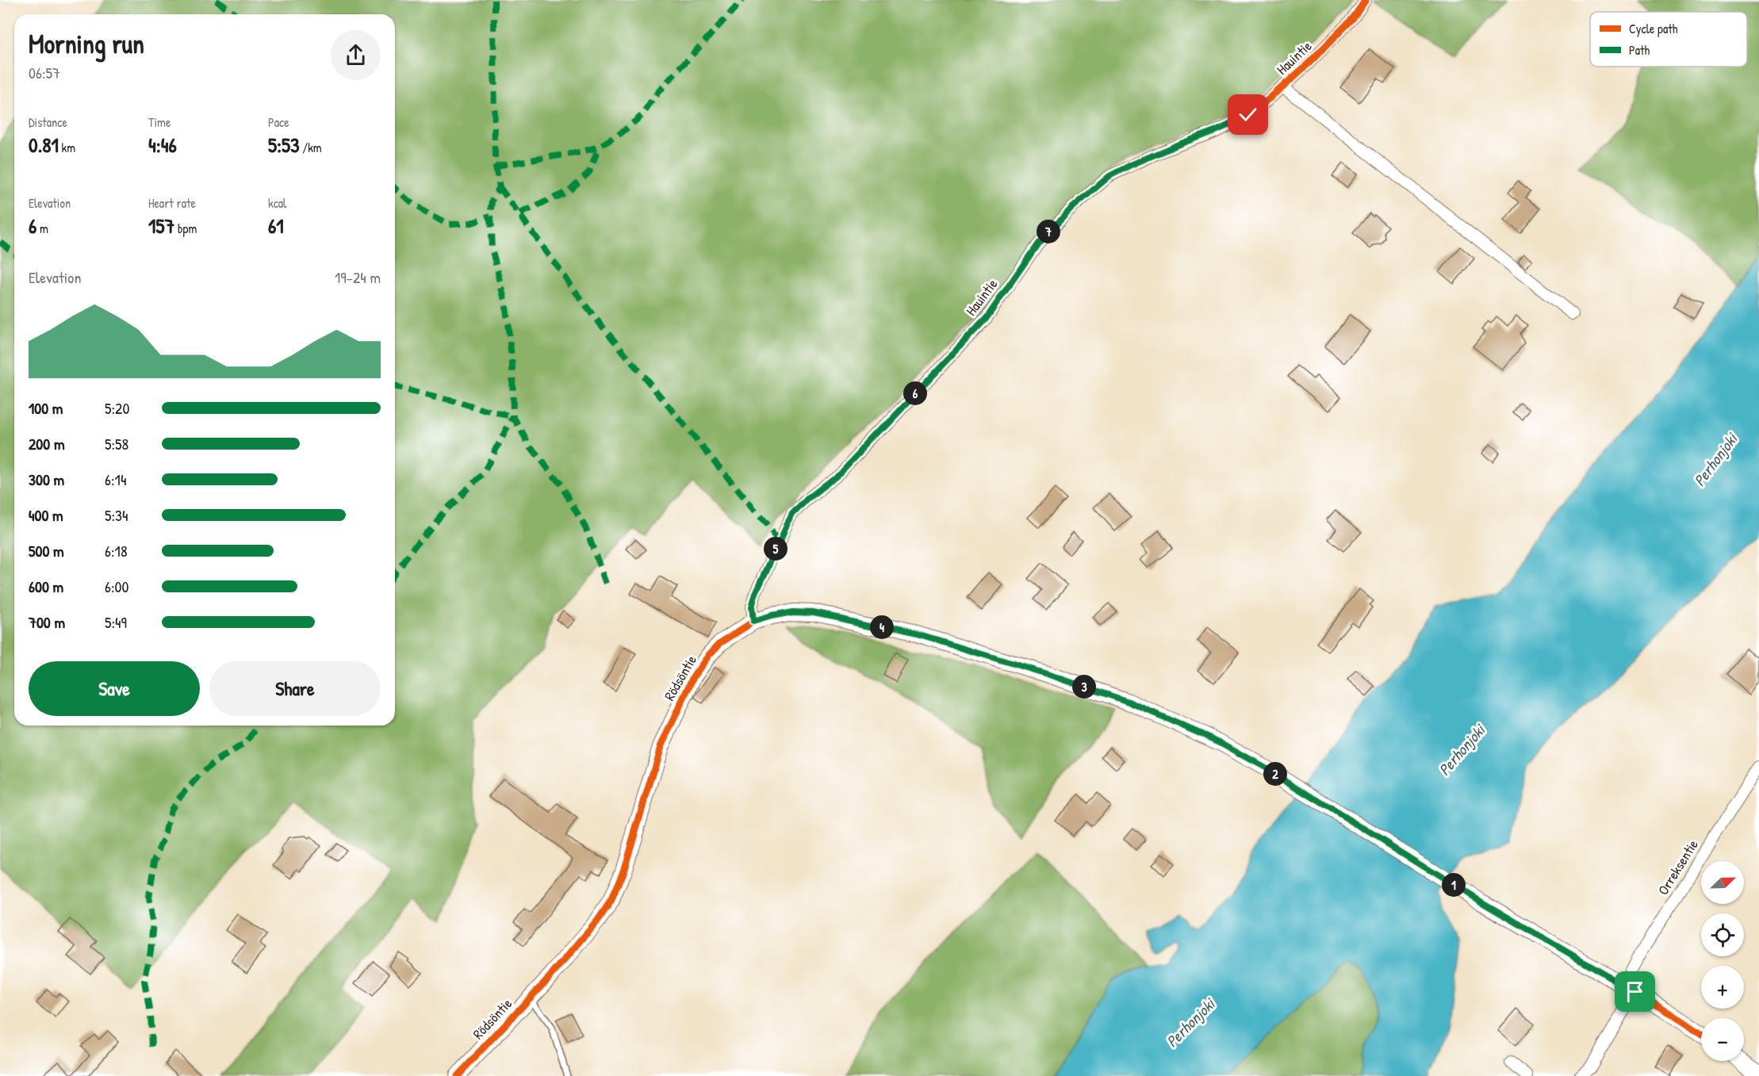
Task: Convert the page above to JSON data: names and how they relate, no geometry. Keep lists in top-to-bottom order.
{
  "streets": {
    "street": ["Hauintie", "Rödsöntie", "Orreksentie"]
  },
  "crossings": [
    ["Hauintie", "Rödsöntie"],
    ["Rödsöntie", "Orreksentie"]
  ],
  "water": ["Perhonjoki"],
  "legend": ["Cycle path", "Path"],
  "north": "top right",
  "page": {
    "heading": ["Morning run", "06:57"],
    "stats": [
      ["Distance", "0.81 km"],
      ["Time", "4:46"],
      ["Pace", "5:53 /km"],
      ["Elevation", "6 m"],
      ["Heart rate", "157 bpm"],
      ["kcal", "61"]
    ],
    "pins": [
      "7",
      "6",
      "5",
      "4",
      "3",
      "2",
      "1"
    ],
    "chart": ["Elevation", "19–24 m"],
    "list": [
      {
        "name": "100 m",
        "note": "5:20"
      },
      {
        "name": "200 m",
        "note": "5:58"
      },
      {
        "name": "300 m",
        "note": "6:14"
      },
      {
        "name": "400 m",
        "note": "5:34"
      },
      {
        "name": "500 m",
        "note": "6:18"
      },
      {
        "name": "600 m",
        "note": "6:00"
      },
      {
        "name": "700 m",
        "note": "5:49"
      }
    ],
    "buttons": ["Save", "Share"],
    "map_buttons": ["+", "−"]
  }
}
